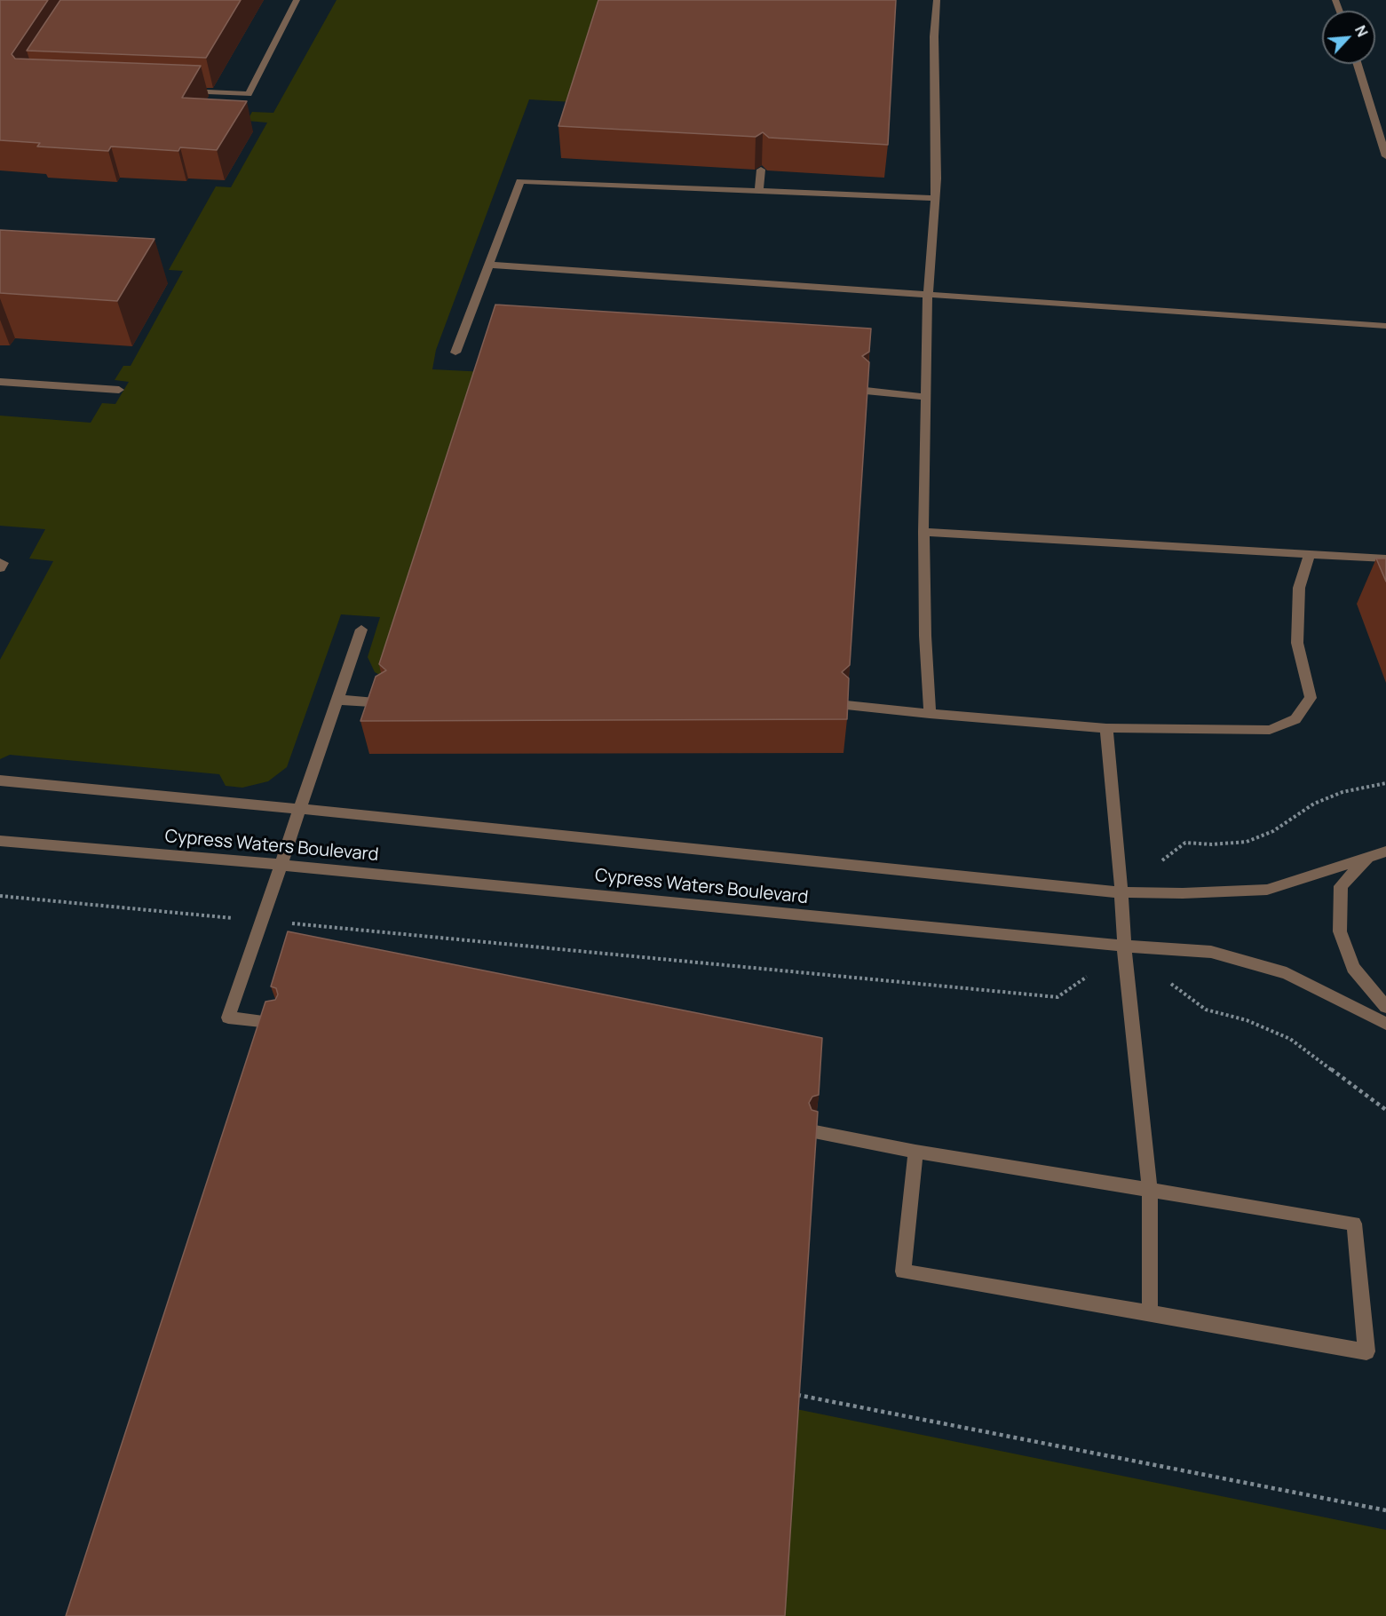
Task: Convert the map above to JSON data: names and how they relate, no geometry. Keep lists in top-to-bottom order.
{
  "streets": {
    "street": ["Cypress Waters Boulevard"]
  },
  "north": "top right"
}
